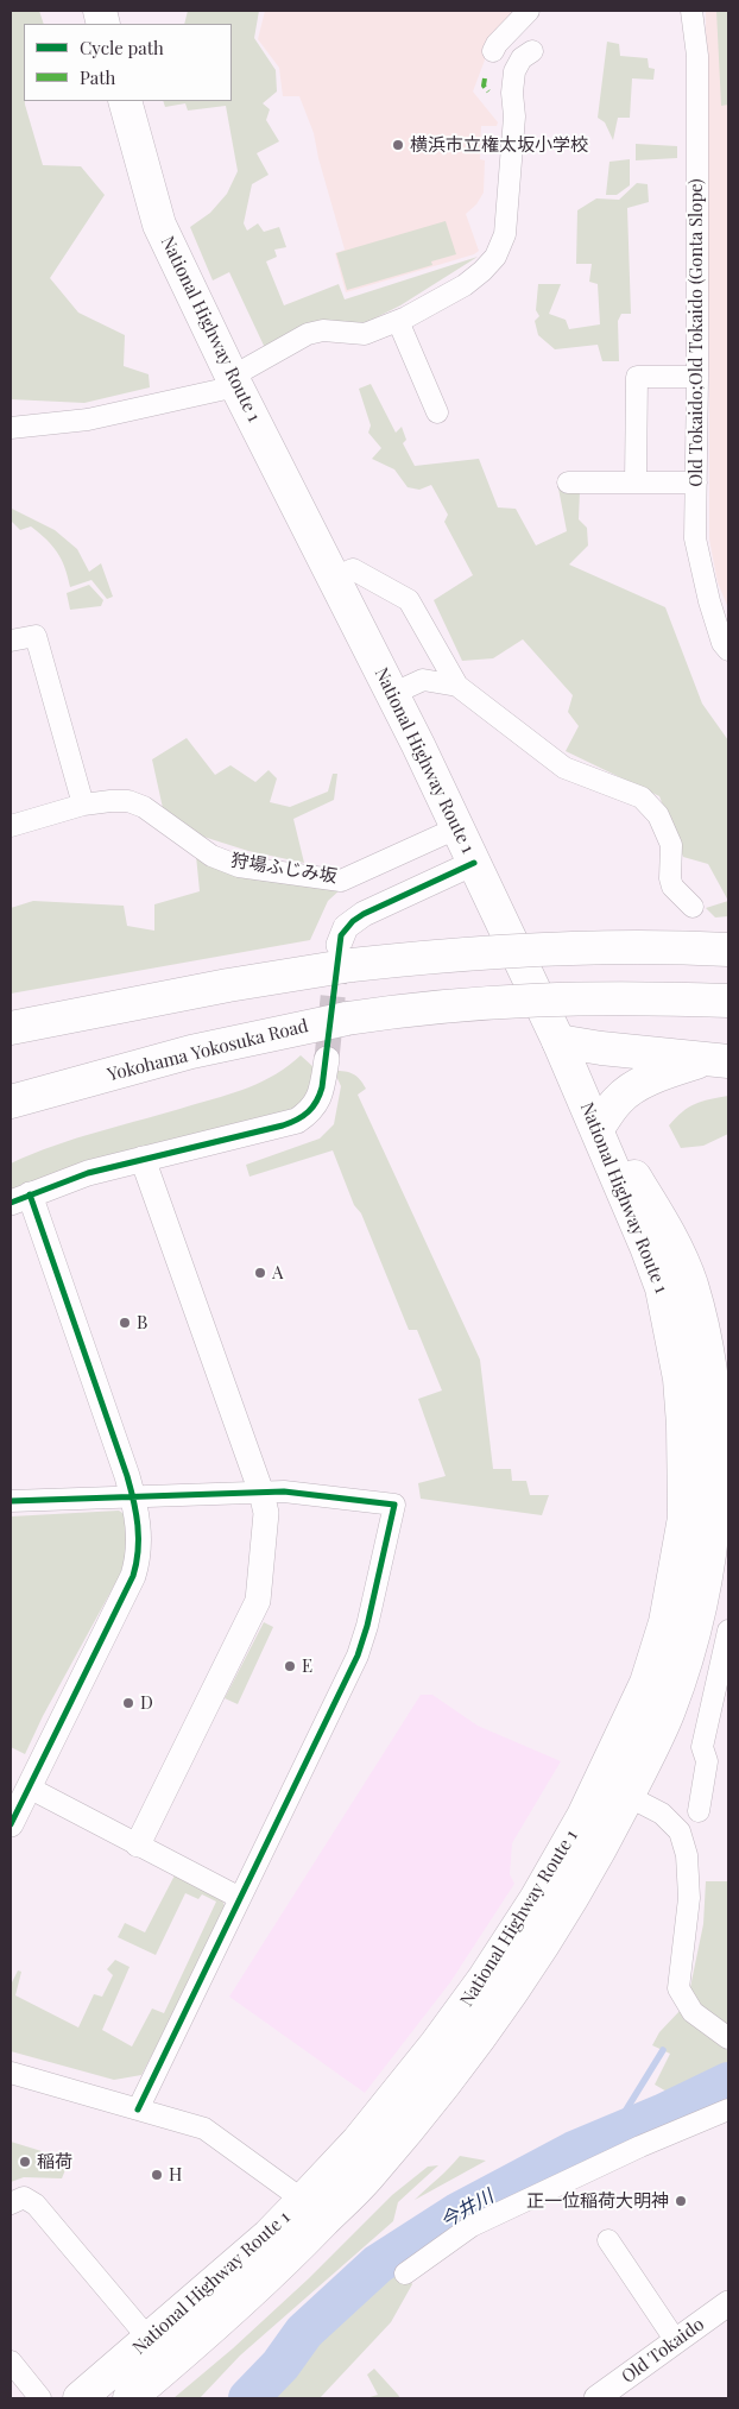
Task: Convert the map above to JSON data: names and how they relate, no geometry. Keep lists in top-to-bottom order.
{
  "streets": {
    "highway": ["National Highway Route 1", "Yokohama Yokosuka Road"],
    "street": ["Old Tokaido;Old Tokaido (Gonta Slope)", "狩場ふじみ坂", "Old Tokaido"]
  },
  "crossings": [
    ["National Highway Route 1", "狩場ふじみ坂"]
  ],
  "water": ["今井川"],
  "places": [
    "横浜市立権太坂小学校",
    "A",
    "B",
    "E",
    "D",
    "稲荷",
    "H",
    "正一位稲荷大明神"
  ],
  "legend": ["Cycle path", "Path"]
}
